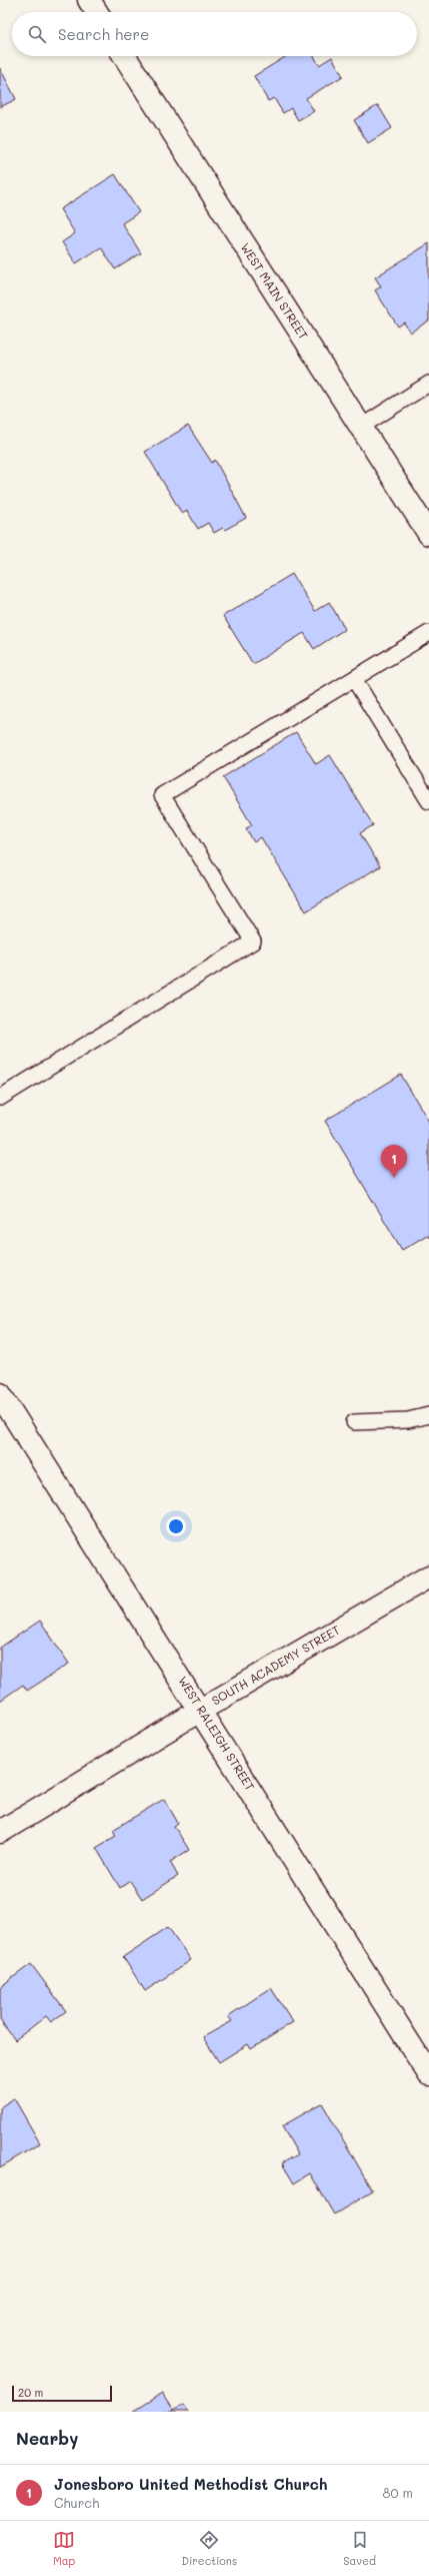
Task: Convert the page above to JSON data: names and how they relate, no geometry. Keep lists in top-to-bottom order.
{
  "streets": {
    "street": ["WEST MAIN STREET", "SOUTH ACADEMY STREET", "WEST RALEIGH STREET"]
  },
  "crossings": [
    ["SOUTH ACADEMY STREET", "WEST RALEIGH STREET"]
  ],
  "scale_bar": "20 m",
  "page": {
    "search": "Search here",
    "pins": "1",
    "scale": "20 m",
    "heading": "Nearby",
    "list": [
      {
        "mark": "1",
        "name": "Jonesboro United Methodist Church",
        "note": "Church",
        "value": "80 m"
      }
    ],
    "nav": ["Map", "Directions", "Saved"]
  }
}
